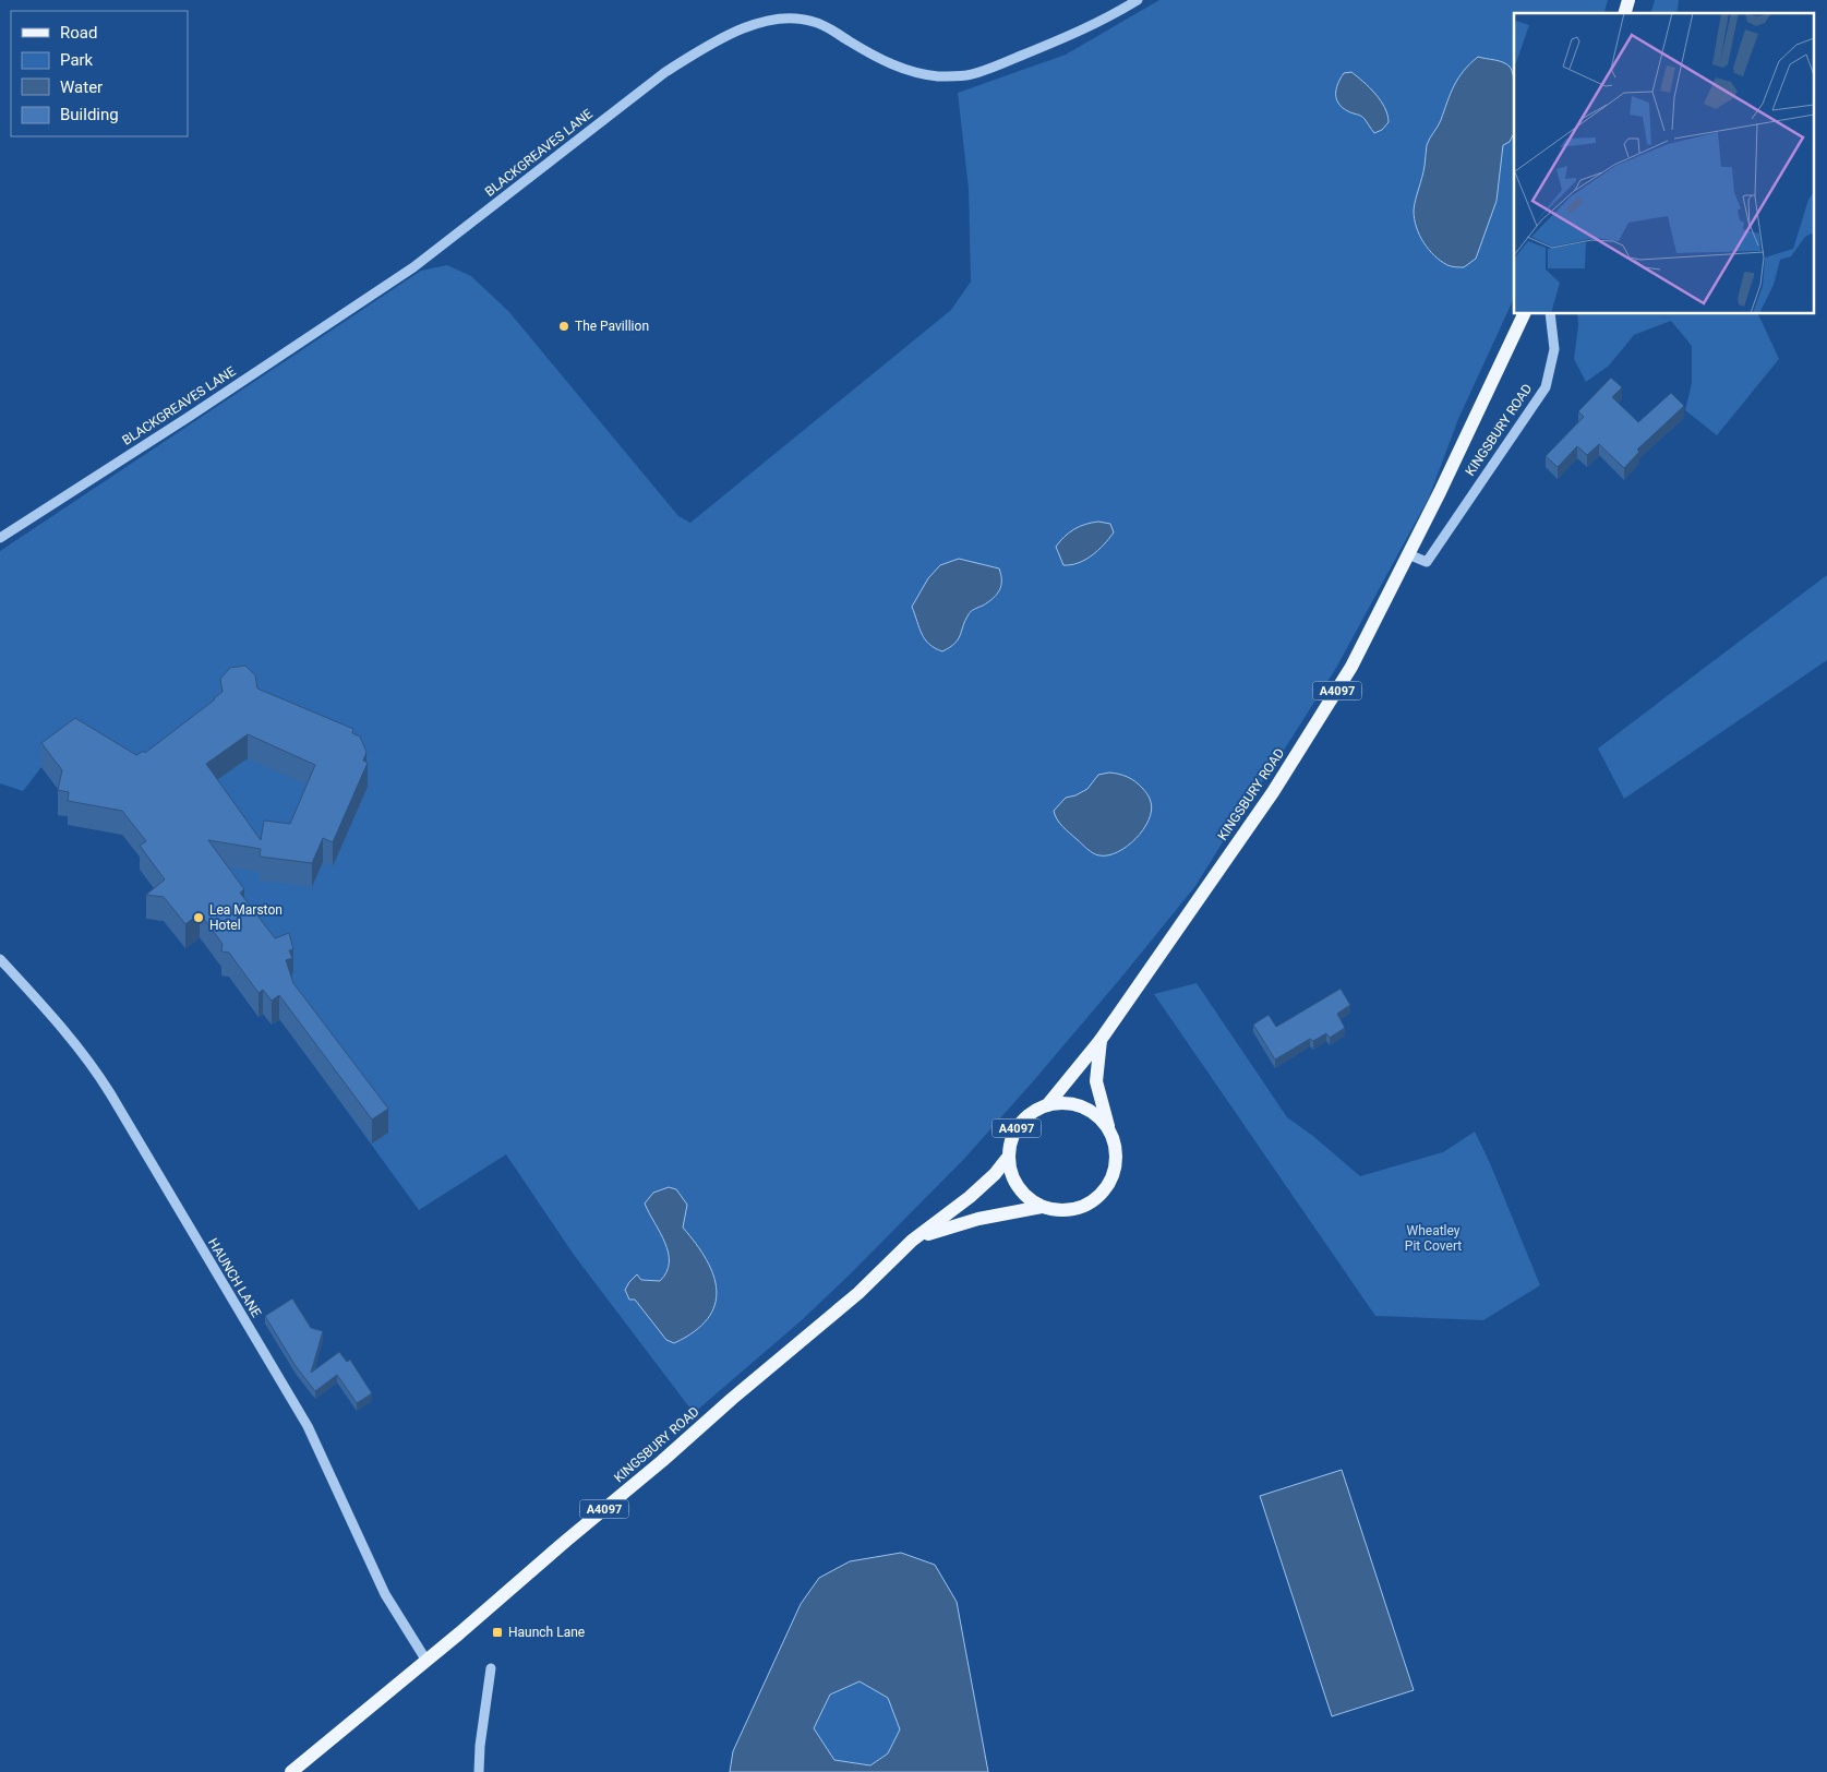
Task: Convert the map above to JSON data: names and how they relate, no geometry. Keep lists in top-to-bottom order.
{
  "streets": {
    "main road": ["KINGSBURY ROAD", "A4097"],
    "street": ["BLACKGREAVES LANE", "HAUNCH LANE"]
  },
  "crossings": [
    ["KINGSBURY ROAD", "HAUNCH LANE"]
  ],
  "parks": ["Wheatley Pit Covert"],
  "places": {
    "other": ["The Pavillion", "Lea Marston Hotel"],
    "transit": ["Haunch Lane"]
  },
  "legend": [
    "Road",
    "Park",
    "Water",
    "Building"
  ]
}
